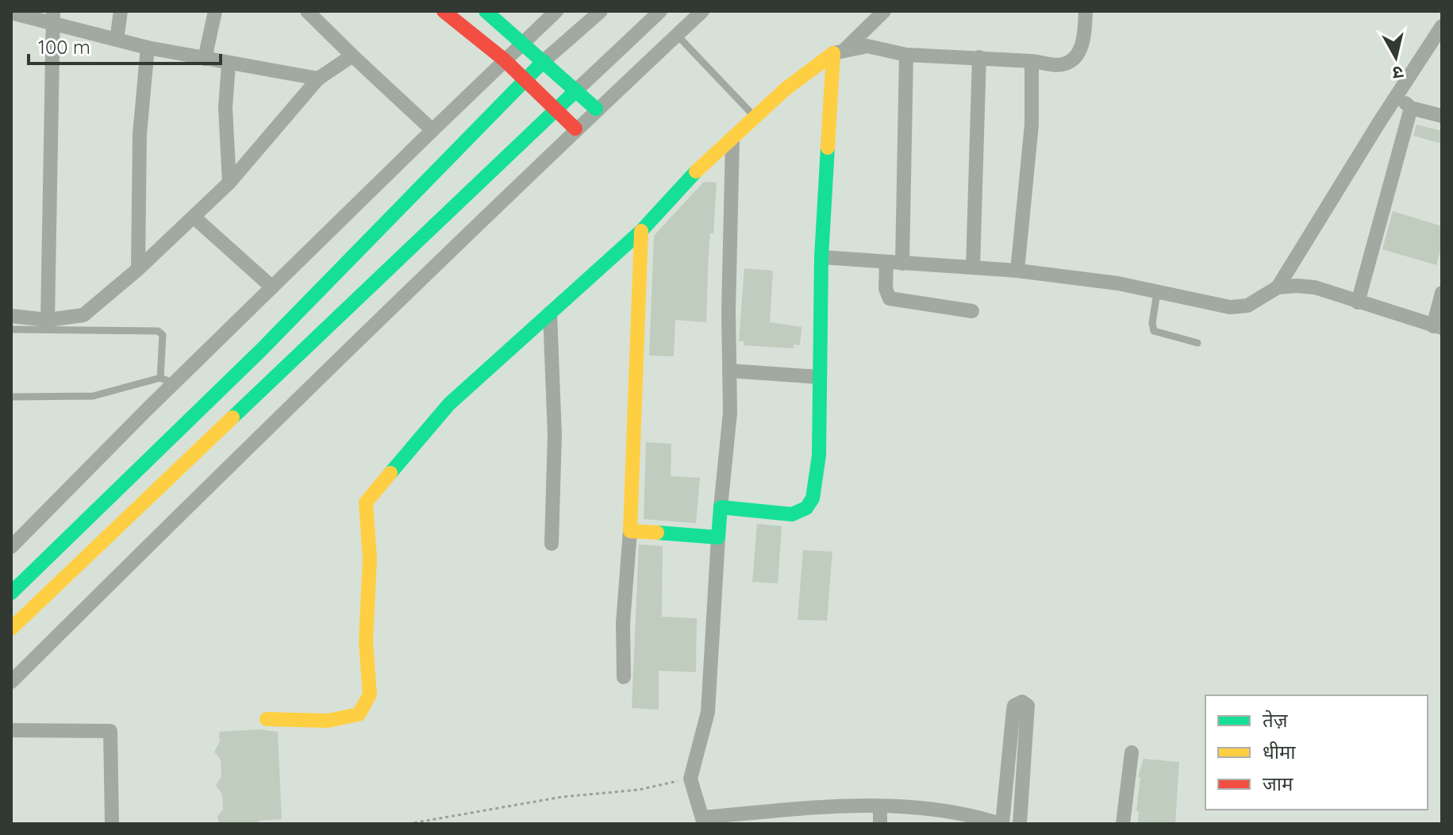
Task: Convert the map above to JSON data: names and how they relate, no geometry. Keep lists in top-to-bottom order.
{
  "legend": ["तेज़", "धीमा", "जाम"],
  "scale_bar": "100 m",
  "north": "bottom"
}
